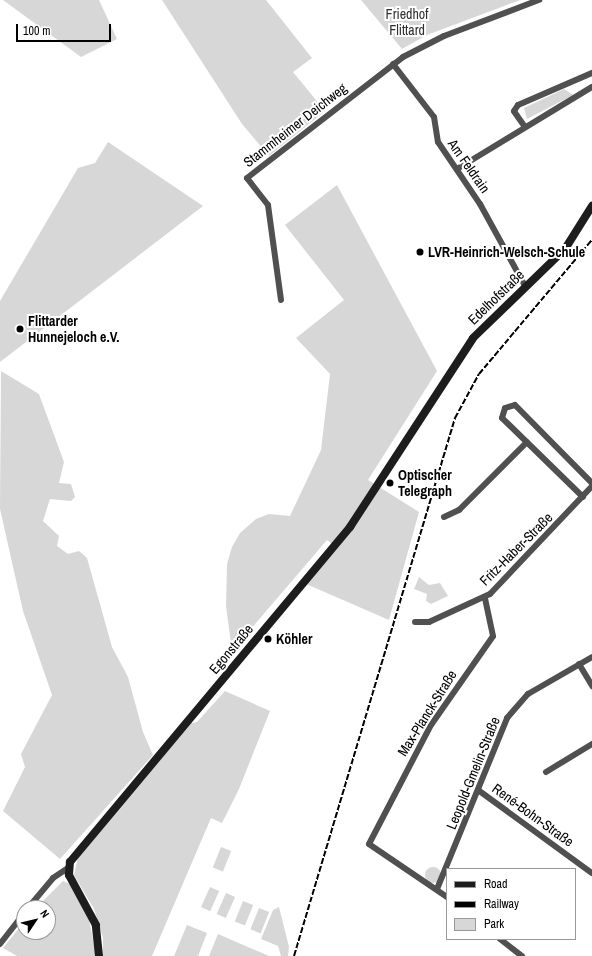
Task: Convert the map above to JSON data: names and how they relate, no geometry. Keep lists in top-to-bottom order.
{
  "streets": {
    "street": [
      "Stammheimer Deichweg",
      "Am Feldrain",
      "Edelhofstraße",
      "Fritz-Haber-Straße",
      "Egonstraße",
      "Max-Planck-Straße",
      "Leopold-Gmelin-Straße",
      "René-Bohn-Straße"
    ]
  },
  "crossings": [
    ["Stammheimer Deichweg", "Am Feldrain"],
    ["Am Feldrain", "Edelhofstraße"],
    ["Edelhofstraße", "Egonstraße"],
    ["Fritz-Haber-Straße", "Max-Planck-Straße"],
    ["Max-Planck-Straße", "Leopold-Gmelin-Straße"],
    ["Leopold-Gmelin-Straße", "René-Bohn-Straße"]
  ],
  "parks": ["Friedhof Flittard"],
  "places": [
    "LVR-Heinrich-Welsch-Schule",
    "Flittarder Hunnejeloch e.V.",
    "Optischer Telegraph",
    "Köhler"
  ],
  "legend": ["Road", "Railway", "Park"],
  "scale_bar": "100 m",
  "north": "top right"
}
